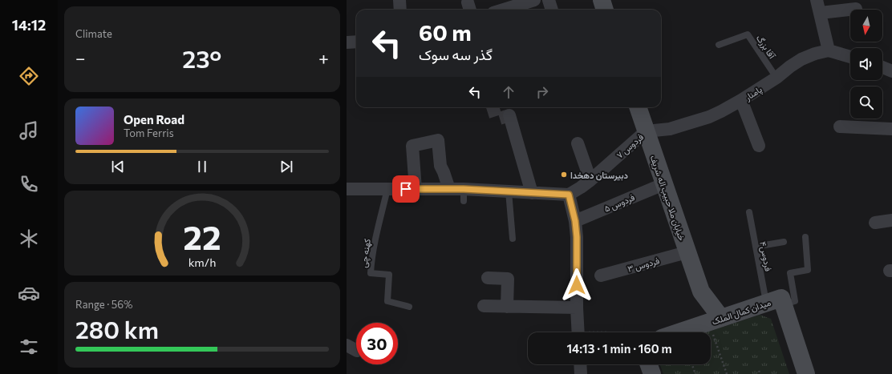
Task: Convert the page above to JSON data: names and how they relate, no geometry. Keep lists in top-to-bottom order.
{
  "streets": {
    "main road": ["خیابان ملا حبیب اله شریف", "میدان کمال الملک"],
    "street": [
      "پامنار",
      "فردوس ۷",
      "فردوس ۵",
      "فردوس ۳"
    ],
    "lane": ["آقا بزرگ", "کهنه چی", "فردوس۴"]
  },
  "crossings": [
    ["آقا بزرگ", "پامنار"],
    ["پامنار", "فردوس ۷"],
    ["پامنار", "خیابان ملا حبیب اله شریف"],
    ["فردوس ۷", "خیابان ملا حبیب اله شریف"],
    ["خیابان ملا حبیب اله شریف", "فردوس ۵"],
    ["خیابان ملا حبیب اله شریف", "فردوس ۳"],
    ["خیابان ملا حبیب اله شریف", "میدان کمال الملک"],
    ["فردوس۴", "میدان کمال الملک"]
  ],
  "places": ["دبیرستان دهخدا"],
  "north": "bottom",
  "page": {
    "tabs": "14:12",
    "tile": [
      "Climate",
      ["Range · 56%", "280 km"]
    ],
    "turn": ["60 m", "گذر سه سوک"],
    "heat": ["−", "23°", "+"],
    "song": ["Open Road", "Tom Ferris"],
    "limit": "30",
    "trip": "14:13 · 1 min · 160 m",
    "gauge": ["22", "km/h"]
  }
}
